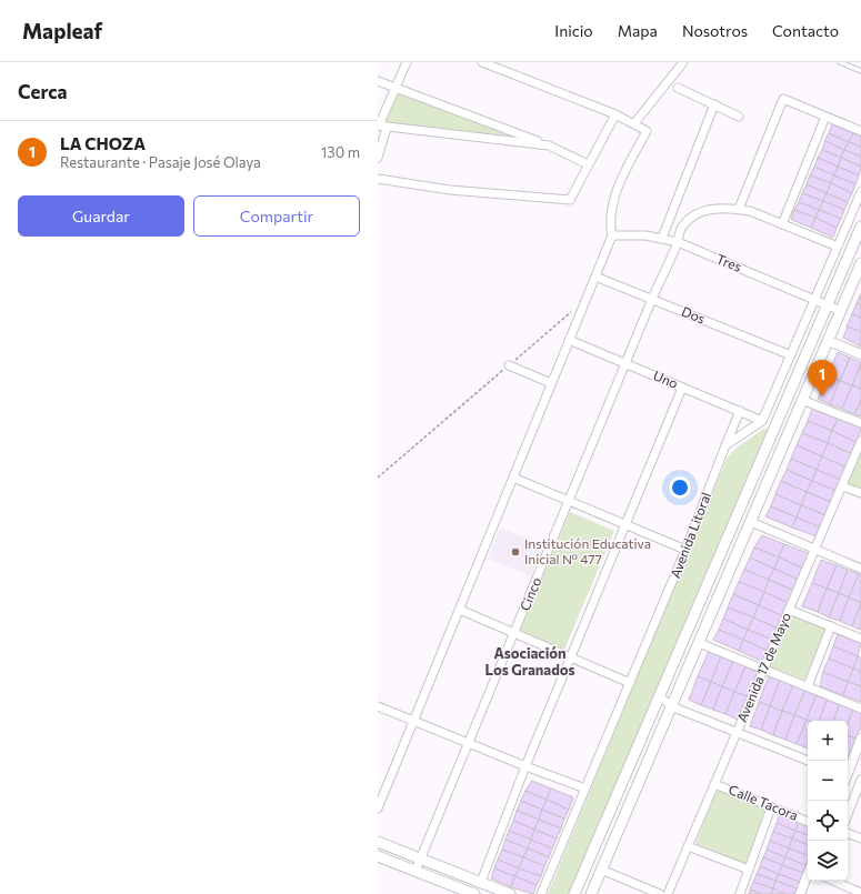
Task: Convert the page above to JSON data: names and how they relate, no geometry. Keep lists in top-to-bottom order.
{
  "streets": {
    "street": [
      "Tres",
      "Dos",
      "Uno",
      "Avenida Litoral",
      "Cinco",
      "Avenida 17 de Mayo",
      "Calle Tacora"
    ]
  },
  "crossings": [
    ["Tres", "Cinco"],
    ["Dos", "Cinco"],
    ["Uno", "Avenida Litoral"],
    ["Uno", "Cinco"],
    ["Avenida 17 de Mayo", "Calle Tacora"]
  ],
  "districts": ["Asociación Los Granados"],
  "places": ["Institución Educativa Inicial Nº 477"],
  "page": {
    "header": "Mapleaf",
    "nav": [
      "Inicio",
      "Mapa",
      "Nosotros",
      "Contacto"
    ],
    "heading": "Cerca",
    "list": [
      {
        "mark": "1",
        "name": "LA CHOZA",
        "note": "Restaurante · Pasaje José Olaya",
        "value": "130 m"
      }
    ],
    "buttons": ["Guardar", "Compartir"],
    "pins": "1",
    "map_buttons": ["+", "−"]
  }
}
